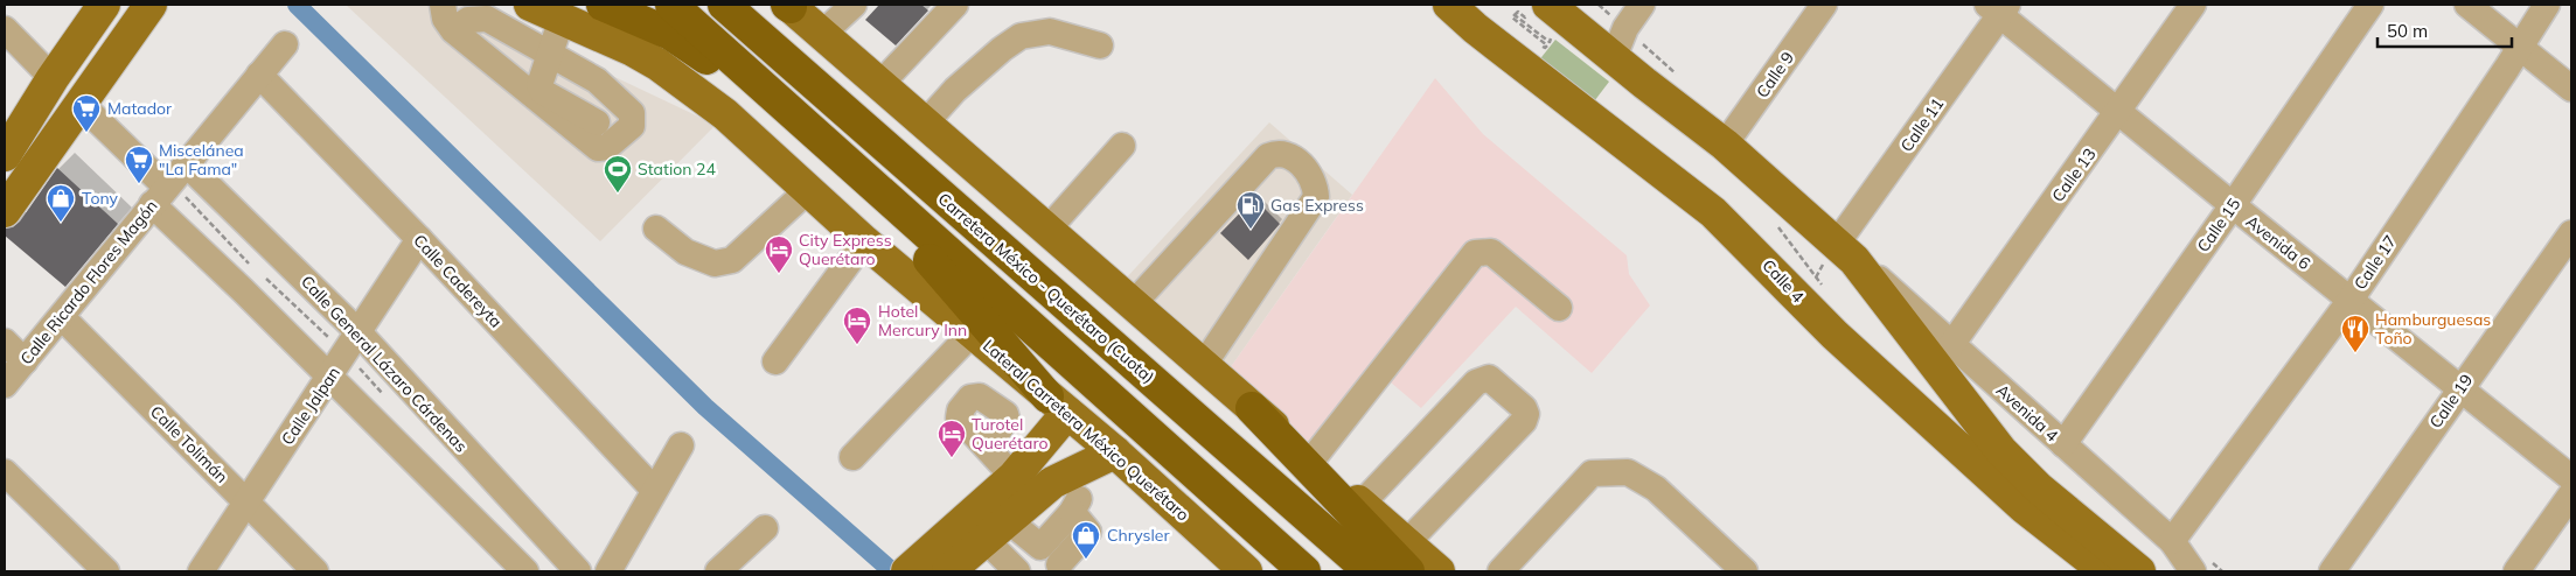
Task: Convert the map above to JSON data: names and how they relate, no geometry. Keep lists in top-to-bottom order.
{
  "streets": {
    "highway": ["Carretera México - Querétaro (Cuota)"],
    "main road": ["Calle 4", "Lateral Carretera México Querétaro"],
    "street": [
      "Calle 9",
      "Calle 11",
      "Calle 13",
      "Calle 15",
      "Avenida 6",
      "Calle 17",
      "Calle Cadereyta",
      "Calle Ricardo Flores Magón",
      "Calle General Lázaro Cárdenas",
      "Calle 19",
      "Calle Jalpan",
      "Avenida 4",
      "Calle Tolimán"
    ]
  },
  "crossings": [
    ["Calle 11", "Avenida 6"],
    ["Calle 11", "Avenida 4"],
    ["Calle 13", "Avenida 6"],
    ["Calle 13", "Avenida 4"],
    ["Calle 15", "Avenida 6"],
    ["Calle 15", "Avenida 4"],
    ["Avenida 6", "Calle 17"],
    ["Avenida 6", "Calle 19"],
    ["Calle 17", "Avenida 4"],
    ["Calle Cadereyta", "Calle Ricardo Flores Magón"],
    ["Calle Cadereyta", "Calle Jalpan"],
    ["Calle Ricardo Flores Magón", "Calle General Lázaro Cárdenas"],
    ["Calle Ricardo Flores Magón", "Calle Tolimán"],
    ["Calle General Lázaro Cárdenas", "Calle Jalpan"],
    ["Calle Jalpan", "Calle Tolimán"]
  ],
  "places": {
    "supermarket": ["Matador", "Miscelánea \"La Fama\""],
    "sports": ["Station 24"],
    "shop": ["Tony", "Chrysler"],
    "fuel station": ["Gas Express"],
    "hotel": ["City Express Querétaro", "Hotel Mercury Inn", "Turotel Querétaro"],
    "restaurant": ["Hamburguesas Toño"]
  },
  "scale_bar": "50 m"
}
